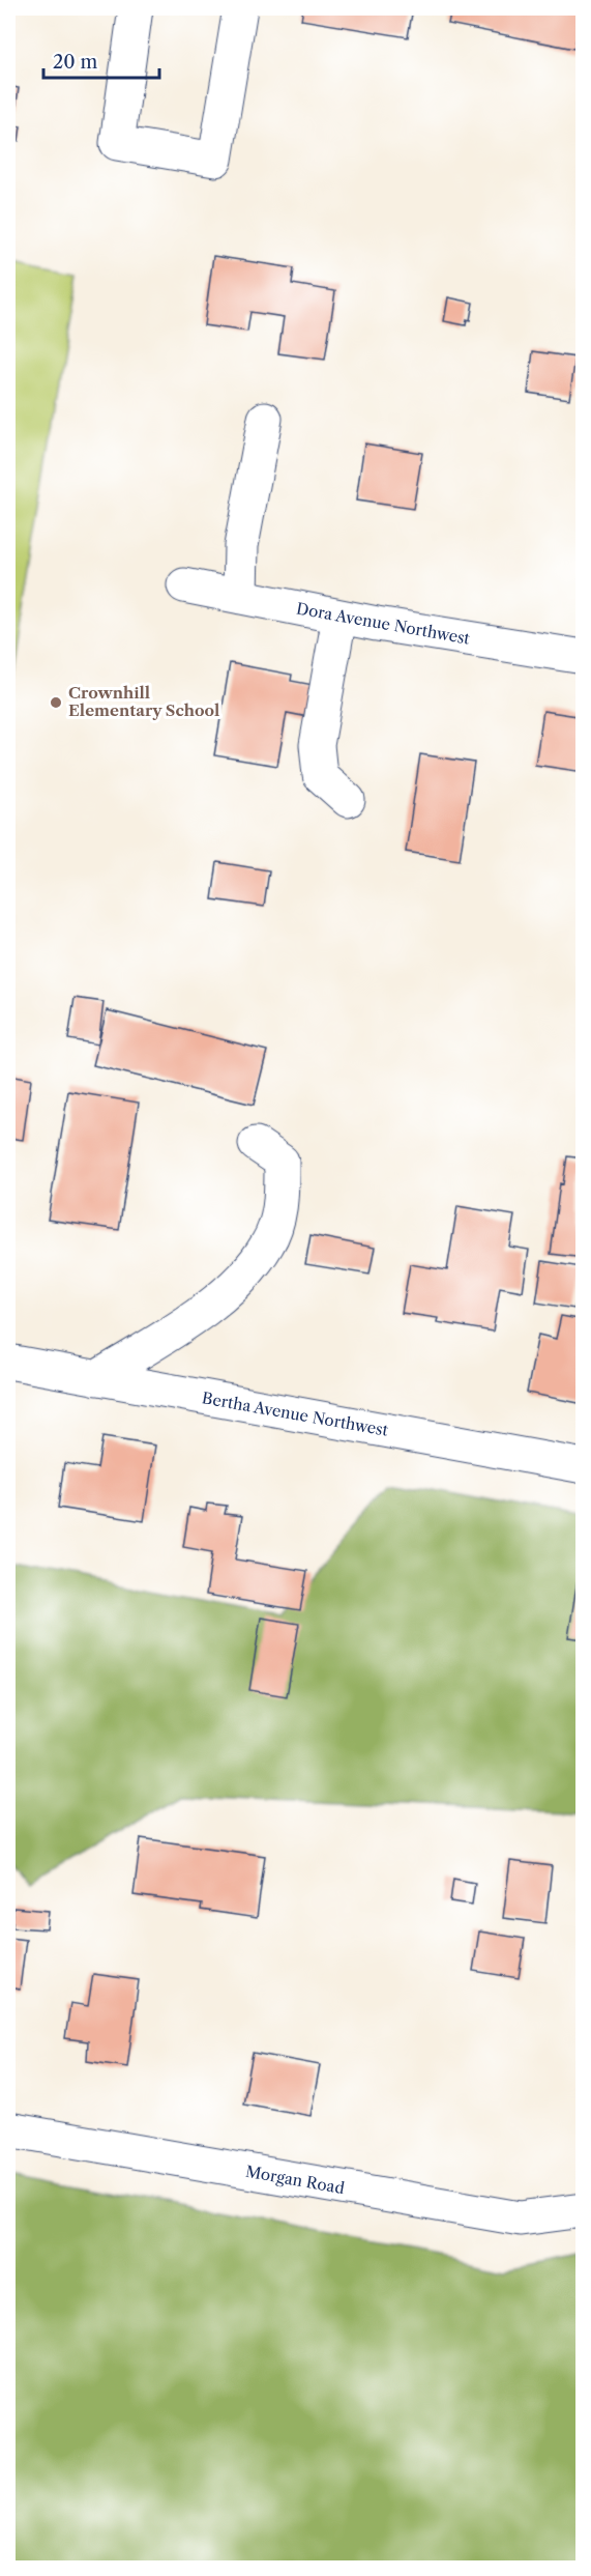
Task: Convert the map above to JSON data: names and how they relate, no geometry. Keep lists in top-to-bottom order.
{
  "streets": {
    "street": ["Dora Avenue Northwest", "Bertha Avenue Northwest", "Morgan Road"]
  },
  "places": ["Crownhill Elementary School"],
  "scale_bar": "20 m"
}
